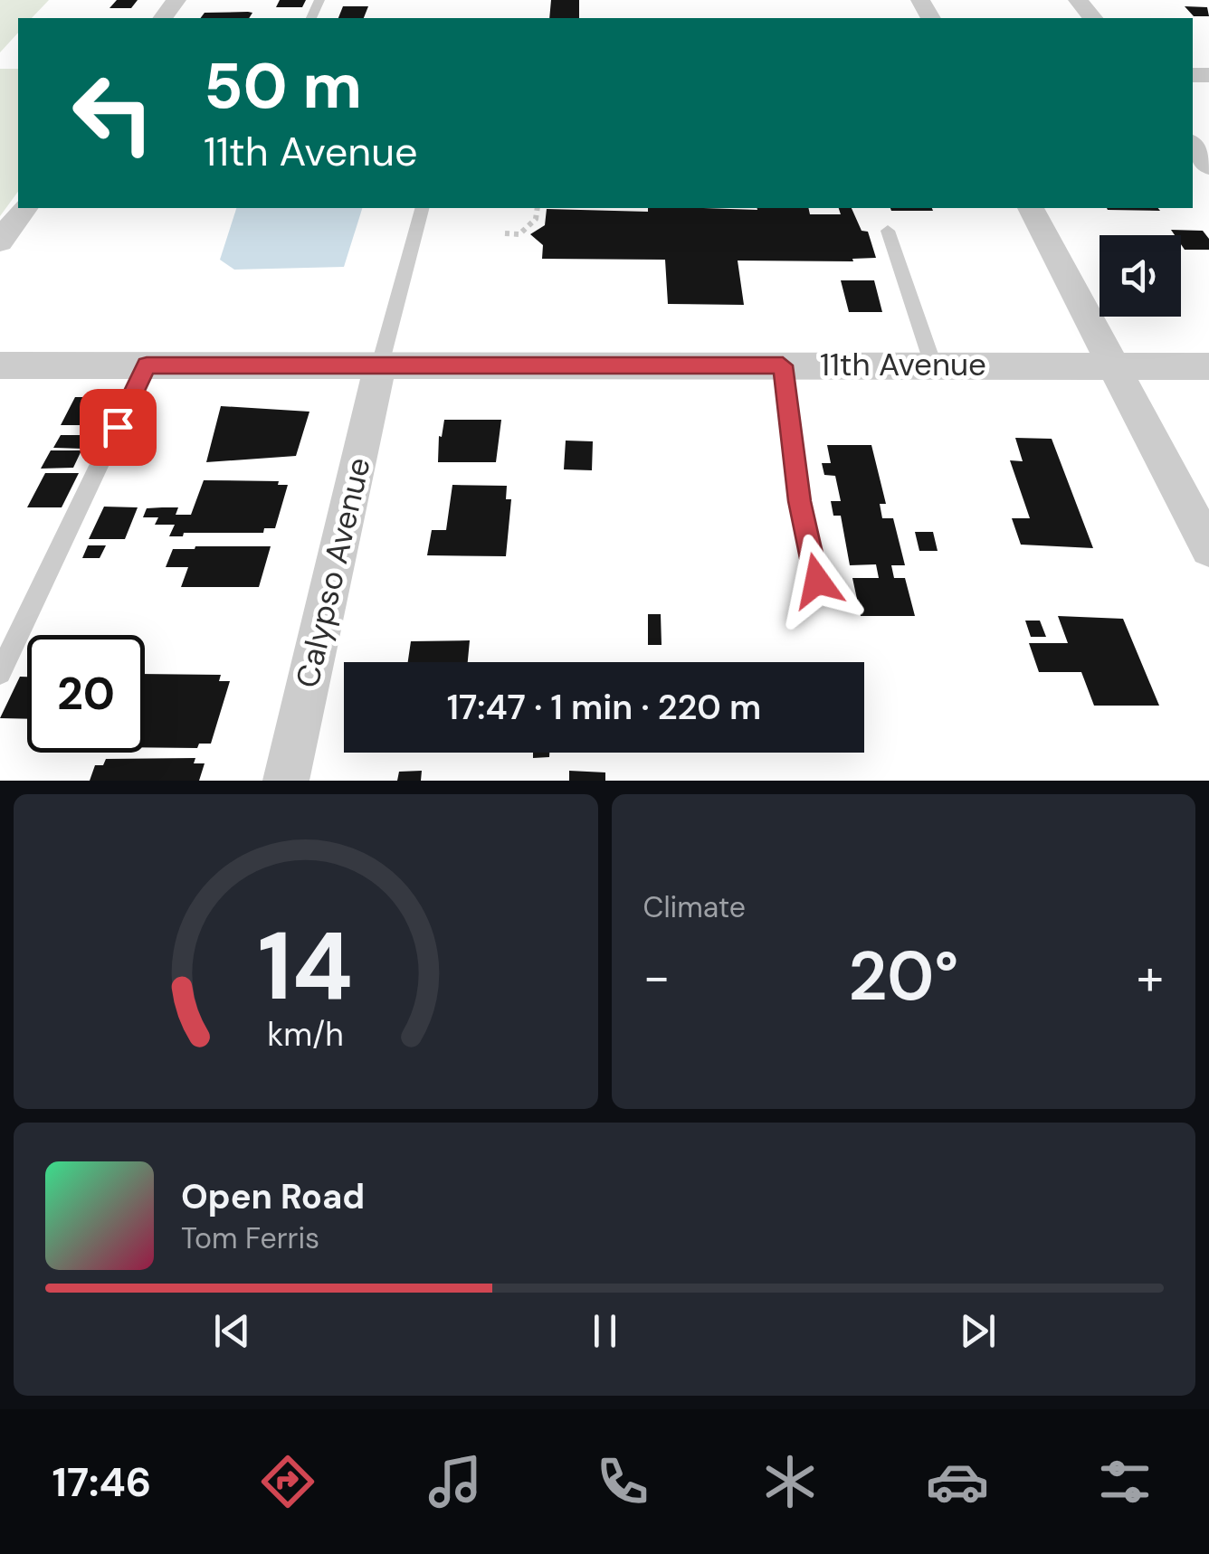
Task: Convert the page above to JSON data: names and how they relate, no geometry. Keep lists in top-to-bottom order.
{
  "streets": {
    "street": ["11th Avenue", "Calypso Avenue"]
  },
  "crossings": [
    ["11th Avenue", "Calypso Avenue"]
  ],
  "page": {
    "turn": ["50 m", "11th Avenue"],
    "limit": "20",
    "trip": "17:47 · 1 min · 220 m",
    "tile": "Climate",
    "heat": ["−", "20°", "+"],
    "song": ["Open Road", "Tom Ferris"],
    "tabs": "17:46",
    "gauge": ["14", "km/h"]
  }
}
